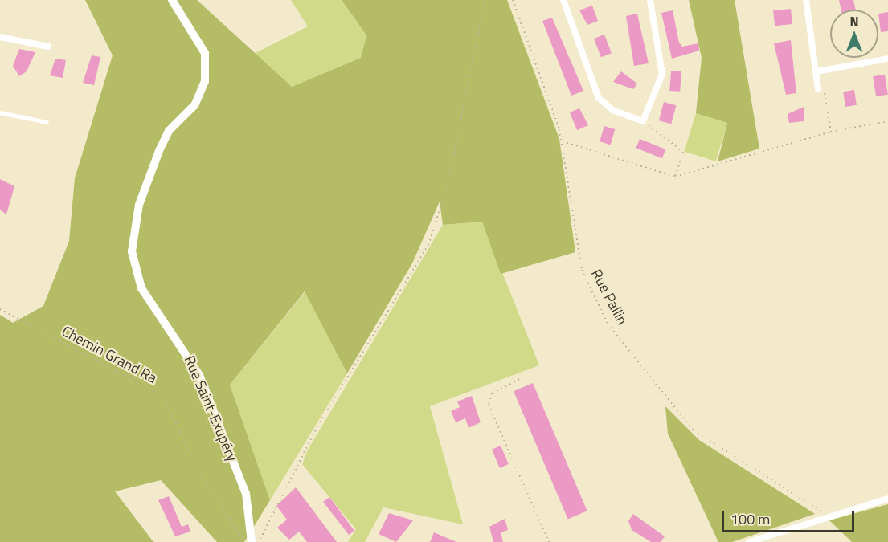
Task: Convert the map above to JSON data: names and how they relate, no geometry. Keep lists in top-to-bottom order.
{
  "streets": {
    "street": ["Rue Saint-Exupéry"],
    "path": ["Rue Pallin", "Chemin Grand Ra"]
  },
  "scale_bar": "100 m",
  "north": "top"
}
